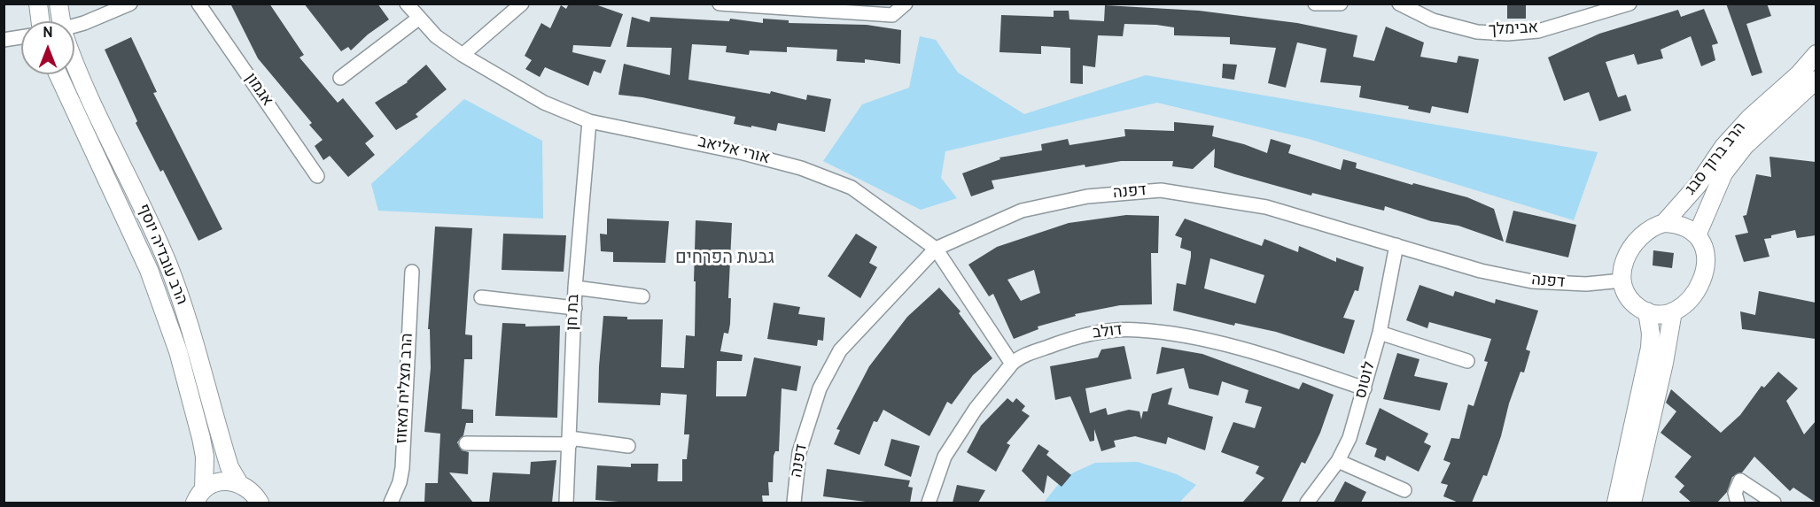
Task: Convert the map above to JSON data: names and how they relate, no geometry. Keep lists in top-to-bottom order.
{
  "streets": {
    "street": [
      "אבימלך",
      "אגמון",
      "אורי אליאב",
      "הרב ברוך סבג",
      "דפנה",
      "הרב עובדיה יוסף",
      "בת חן",
      "דולב",
      "לוטוס",
      "הרב מצליח מאזוז"
    ]
  },
  "crossings": [
    ["אורי אליאב", "דפנה"],
    ["אורי אליאב", "בת חן"],
    ["אורי אליאב", "דולב"],
    ["הרב ברוך סבג", "דפנה"],
    ["דפנה", "לוטוס"],
    ["דולב", "לוטוס"]
  ],
  "districts": ["גבעת הפרחים"],
  "north": "top"
}
